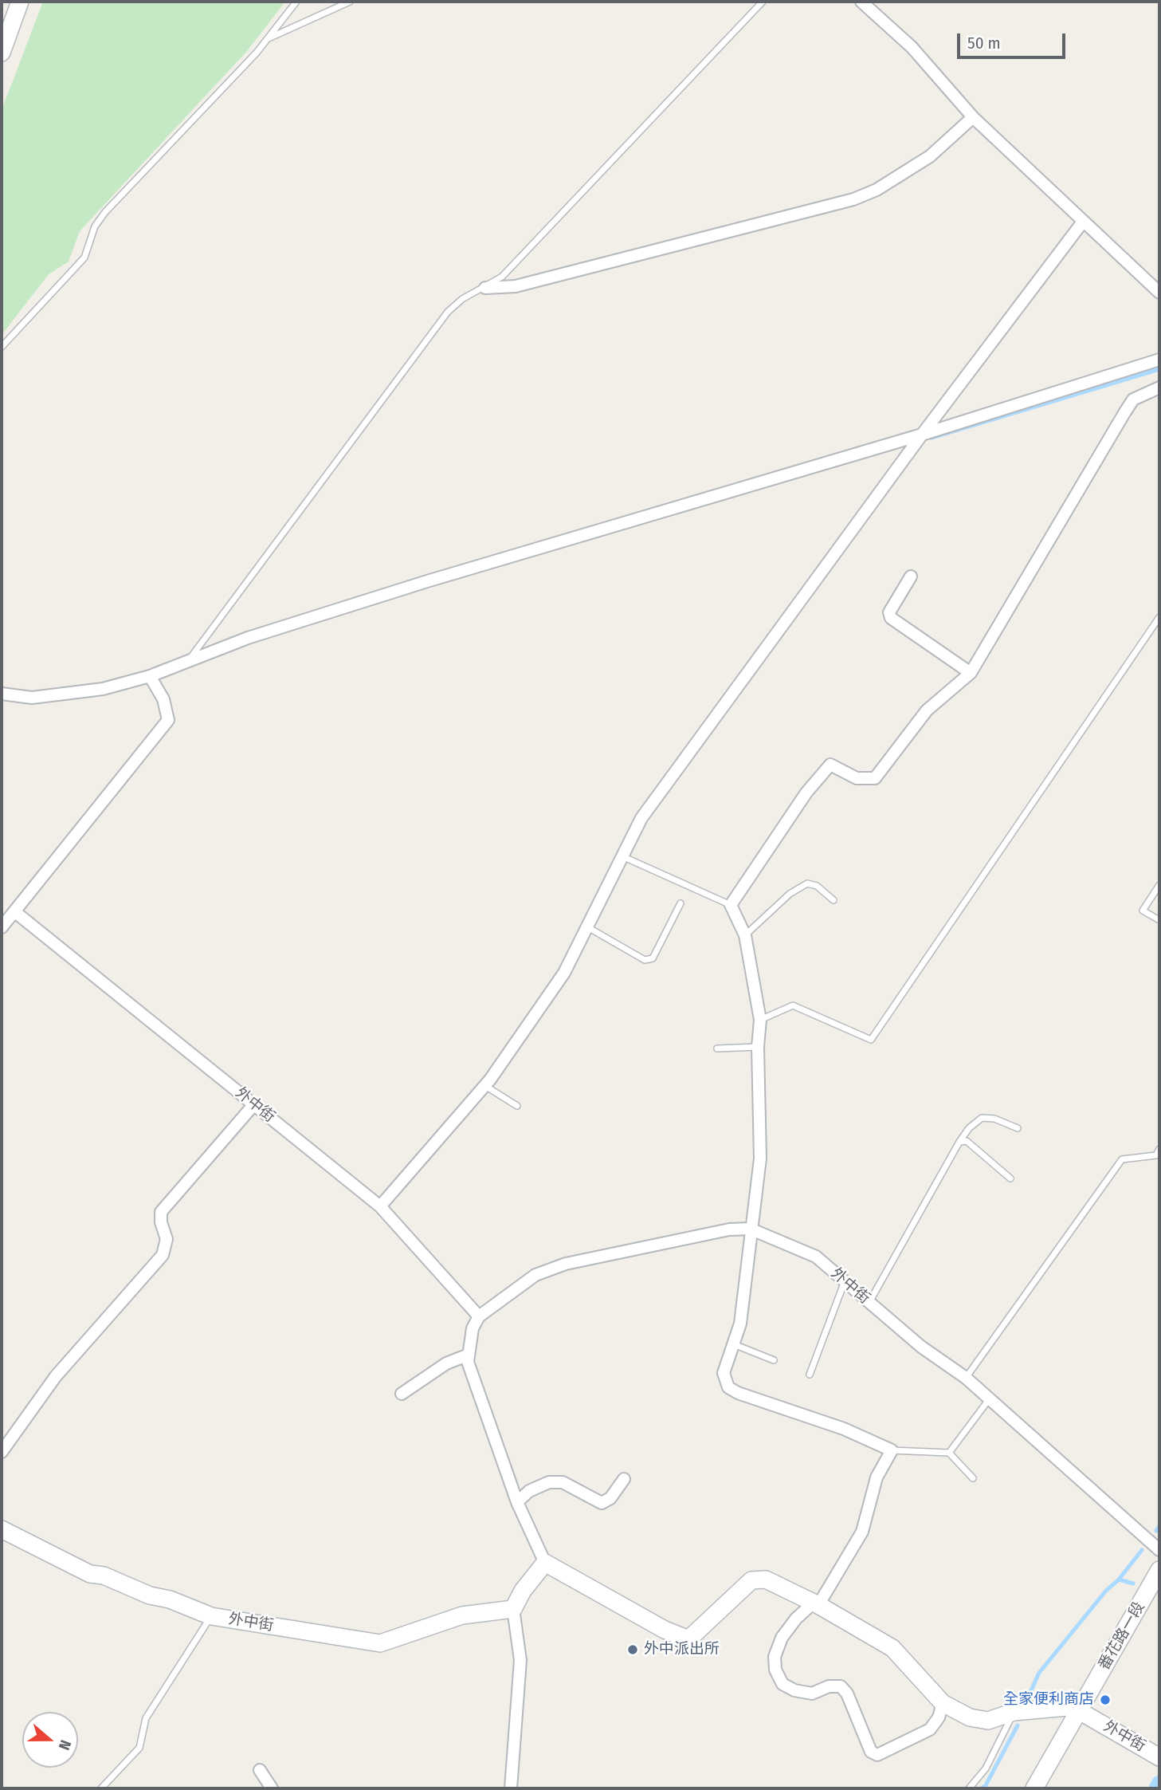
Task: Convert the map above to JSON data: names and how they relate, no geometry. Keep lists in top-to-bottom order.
{
  "streets": {
    "street": ["外中街", "番花路一段"]
  },
  "crossings": [
    ["外中街", "番花路一段"]
  ],
  "places": ["外中派出所", "全家便利商店"],
  "scale_bar": "50 m",
  "north": "right"
}
